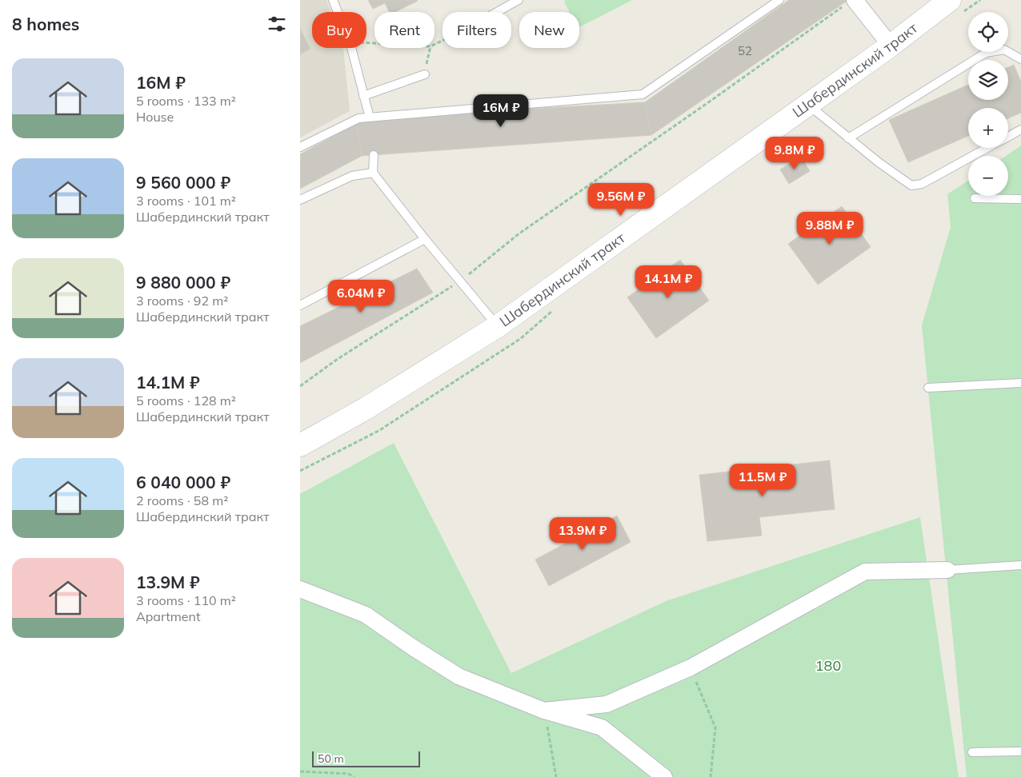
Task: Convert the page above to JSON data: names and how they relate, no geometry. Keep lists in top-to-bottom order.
{
  "streets": {
    "main road": ["Шабердинский тракт"]
  },
  "parks": ["180"],
  "house_numbers": ["52"],
  "scale_bar": "50 m",
  "page": {
    "heading": "8 homes",
    "map_buttons": ["+", "−"],
    "chip": [
      "Buy",
      "Rent",
      "Filters",
      "New"
    ],
    "list": [
      {
        "name": "16M ₽",
        "note": "5 rooms · 133 m² · House"
      },
      {
        "name": "9 560 000 ₽",
        "note": "3 rooms · 101 m² · Шабердинский тракт"
      },
      {
        "name": "9 880 000 ₽",
        "note": "3 rooms · 92 m² · Шабердинский тракт"
      },
      {
        "name": "14.1M ₽",
        "note": "5 rooms · 128 m² · Шабердинский тракт"
      },
      {
        "name": "6 040 000 ₽",
        "note": "2 rooms · 58 m² · Шабердинский тракт"
      },
      {
        "name": "13.9M ₽",
        "note": "3 rooms · 110 m² · Apartment"
      }
    ],
    "price": [
      "16M ₽",
      "9.8M ₽",
      "9.56M ₽",
      "9.88M ₽",
      "14.1M ₽",
      "6.04M ₽",
      "11.5M ₽",
      "13.9M ₽"
    ],
    "scale": "50 m"
  }
}
